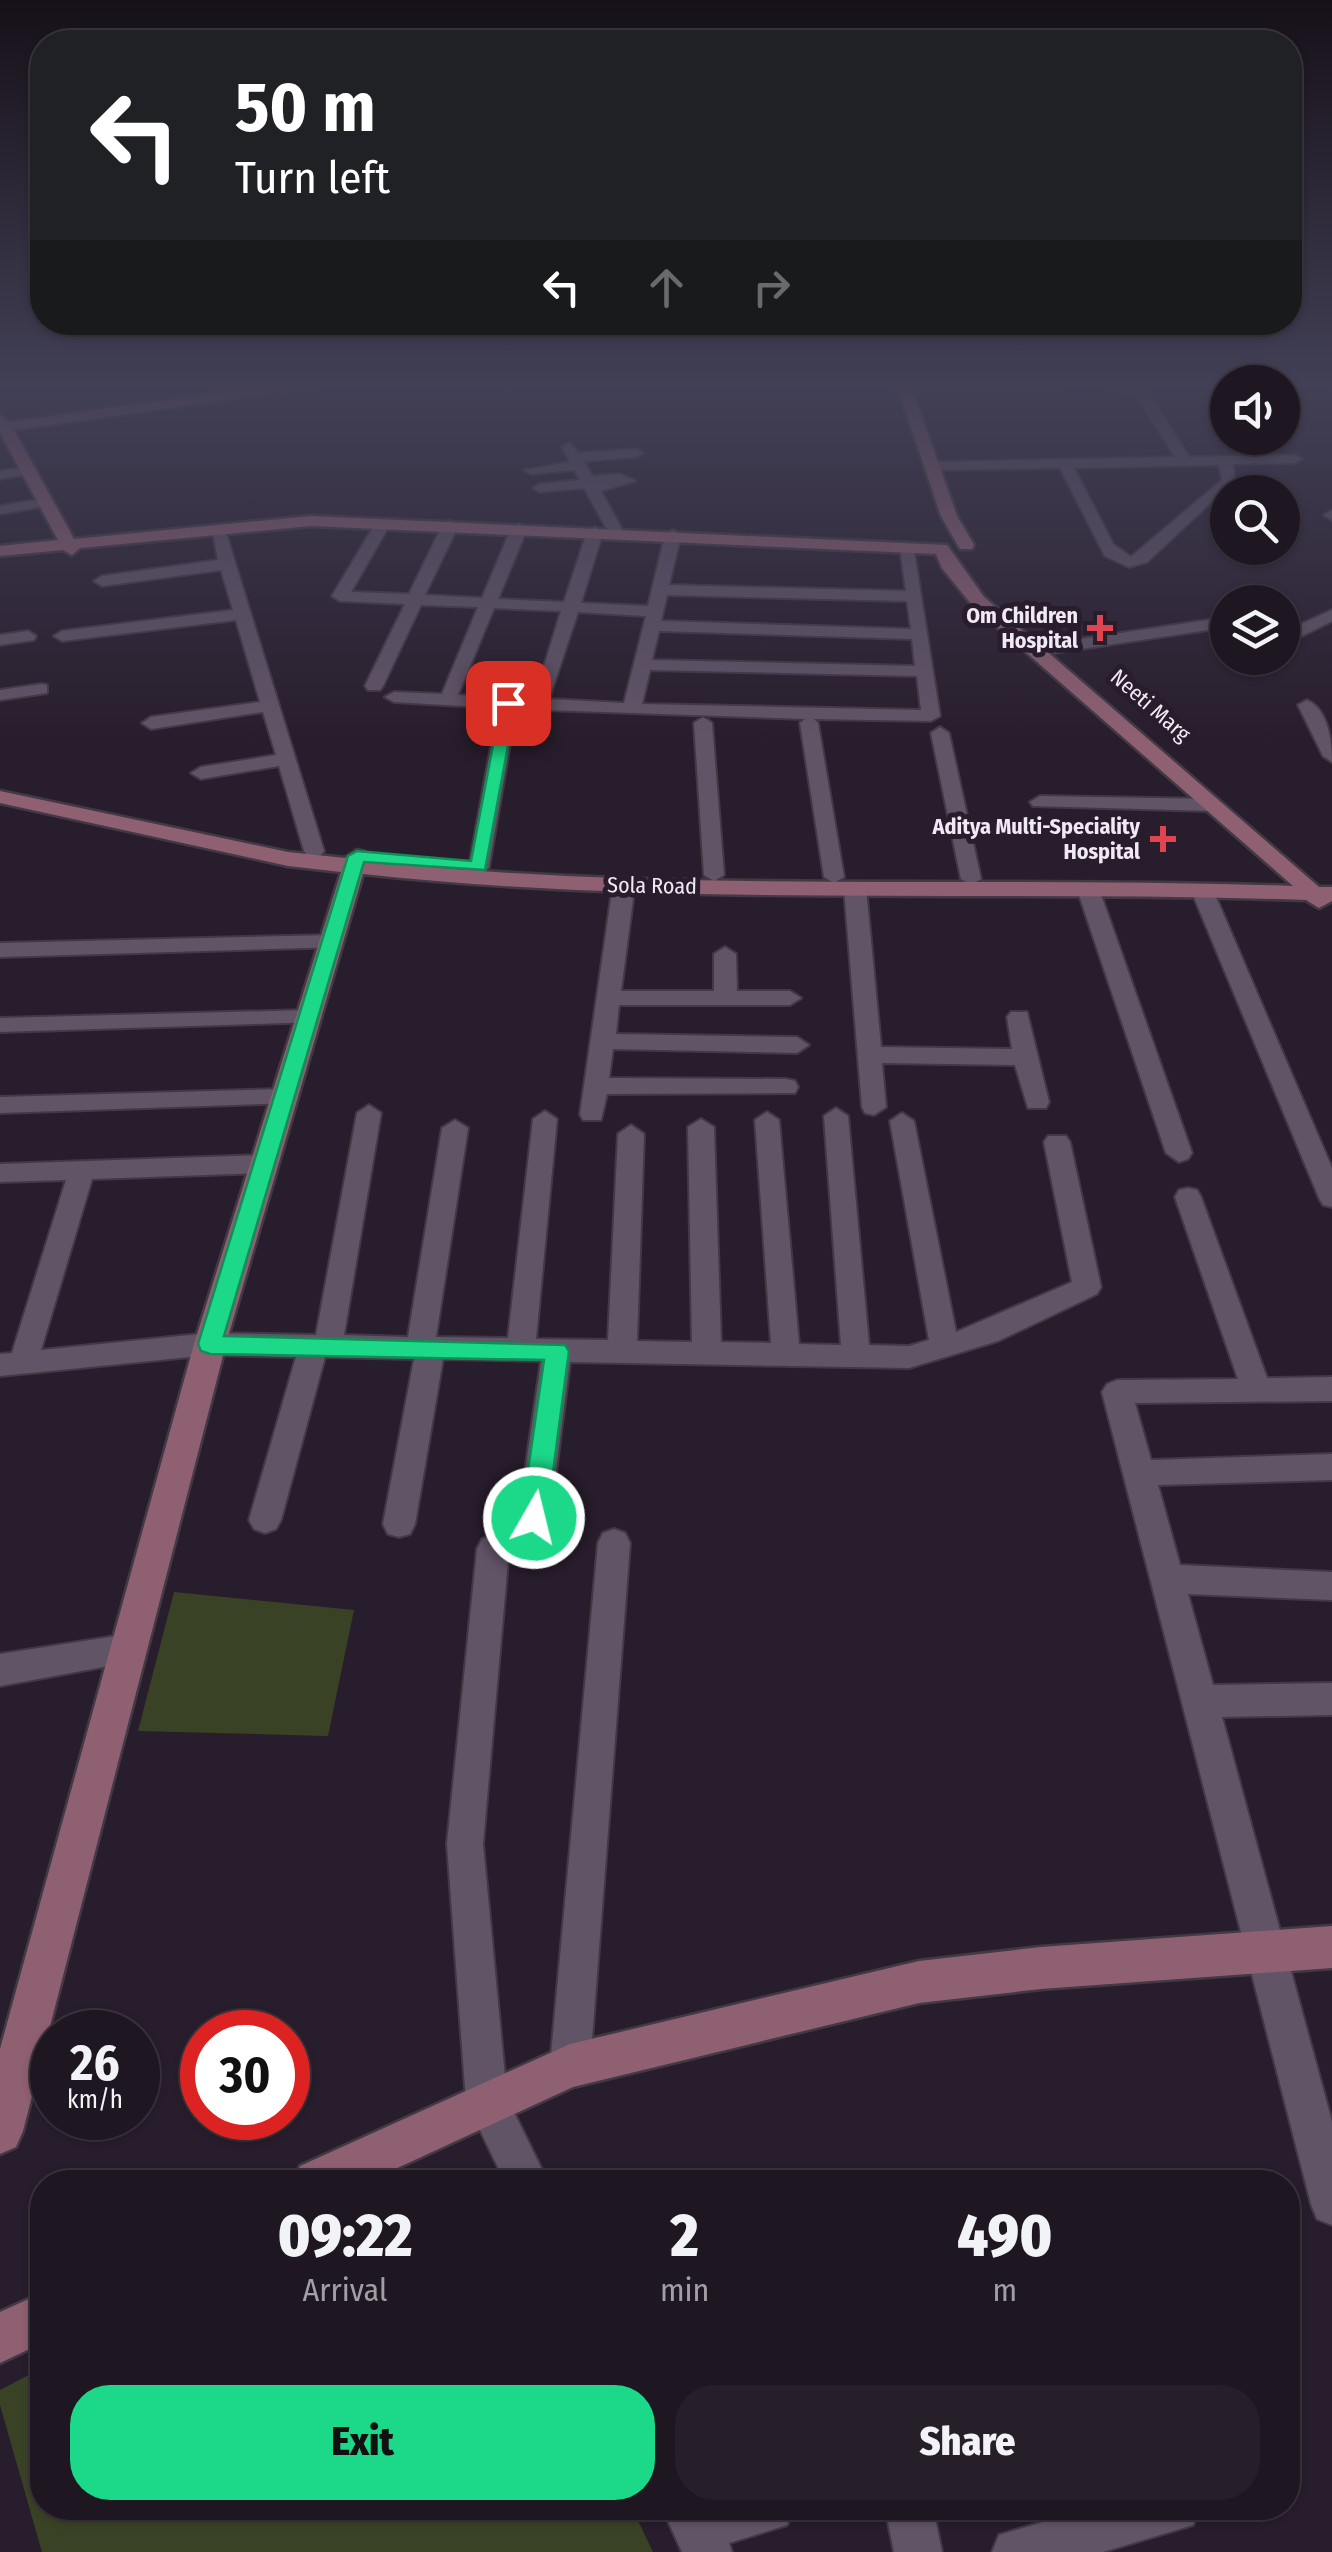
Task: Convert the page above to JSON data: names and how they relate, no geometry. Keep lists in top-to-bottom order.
{
  "streets": {
    "main road": ["Neeti Marg", "Sola Road"]
  },
  "crossings": [
    ["Neeti Marg", "Sola Road"]
  ],
  "places": {
    "health": ["Om Children Hospital", "Aditya Multi-Speciality Hospital"]
  },
  "page": {
    "turn": ["50 m", "Turn left"],
    "speed": "26 km/h",
    "limit": "30",
    "eta": [
      "09:22",
      "Arrival",
      "2",
      "min",
      "490",
      "m"
    ],
    "buttons": ["Exit", "Share"]
  }
}
